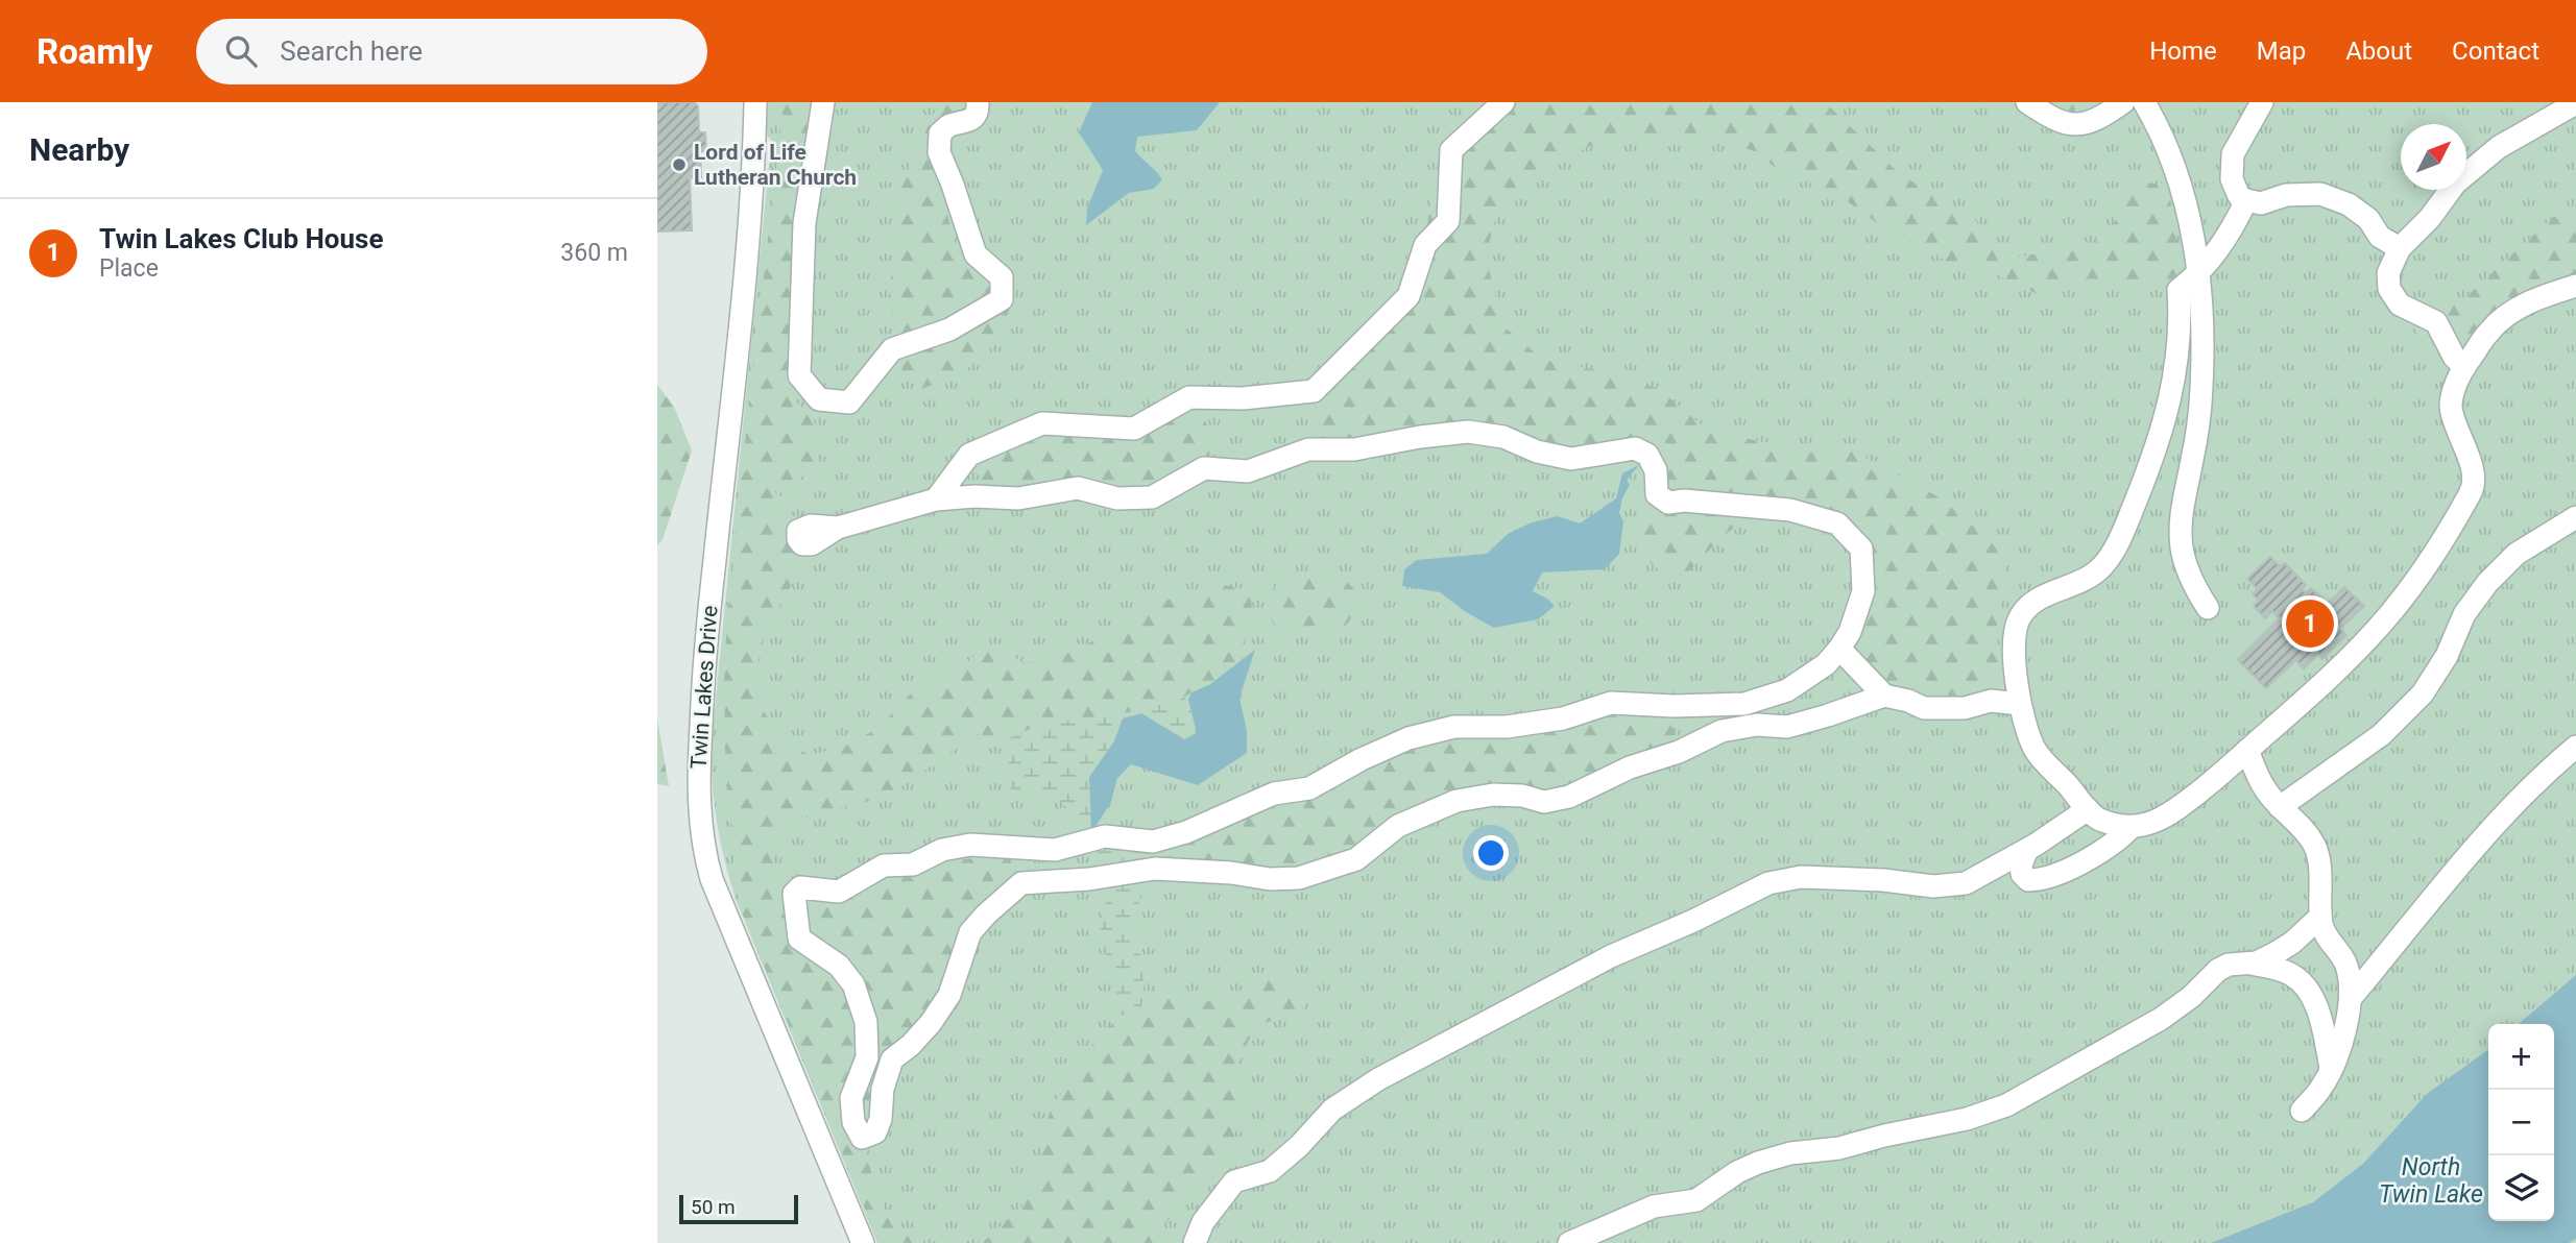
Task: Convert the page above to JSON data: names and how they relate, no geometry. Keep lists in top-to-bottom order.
{
  "streets": {
    "street": ["Twin Lakes Drive"]
  },
  "water": ["North Twin Lake"],
  "places": ["Lord of Life Lutheran Church"],
  "scale_bar": "50 m",
  "north": "top right",
  "page": {
    "header": "Roamly",
    "search": "Search here",
    "nav": [
      "Home",
      "Map",
      "About",
      "Contact"
    ],
    "heading": "Nearby",
    "list": [
      {
        "mark": "1",
        "name": "Twin Lakes Club House",
        "note": "Place",
        "value": "360 m"
      }
    ],
    "pins": "1",
    "map_buttons": ["+", "−"],
    "scale": "50 m"
  }
}
